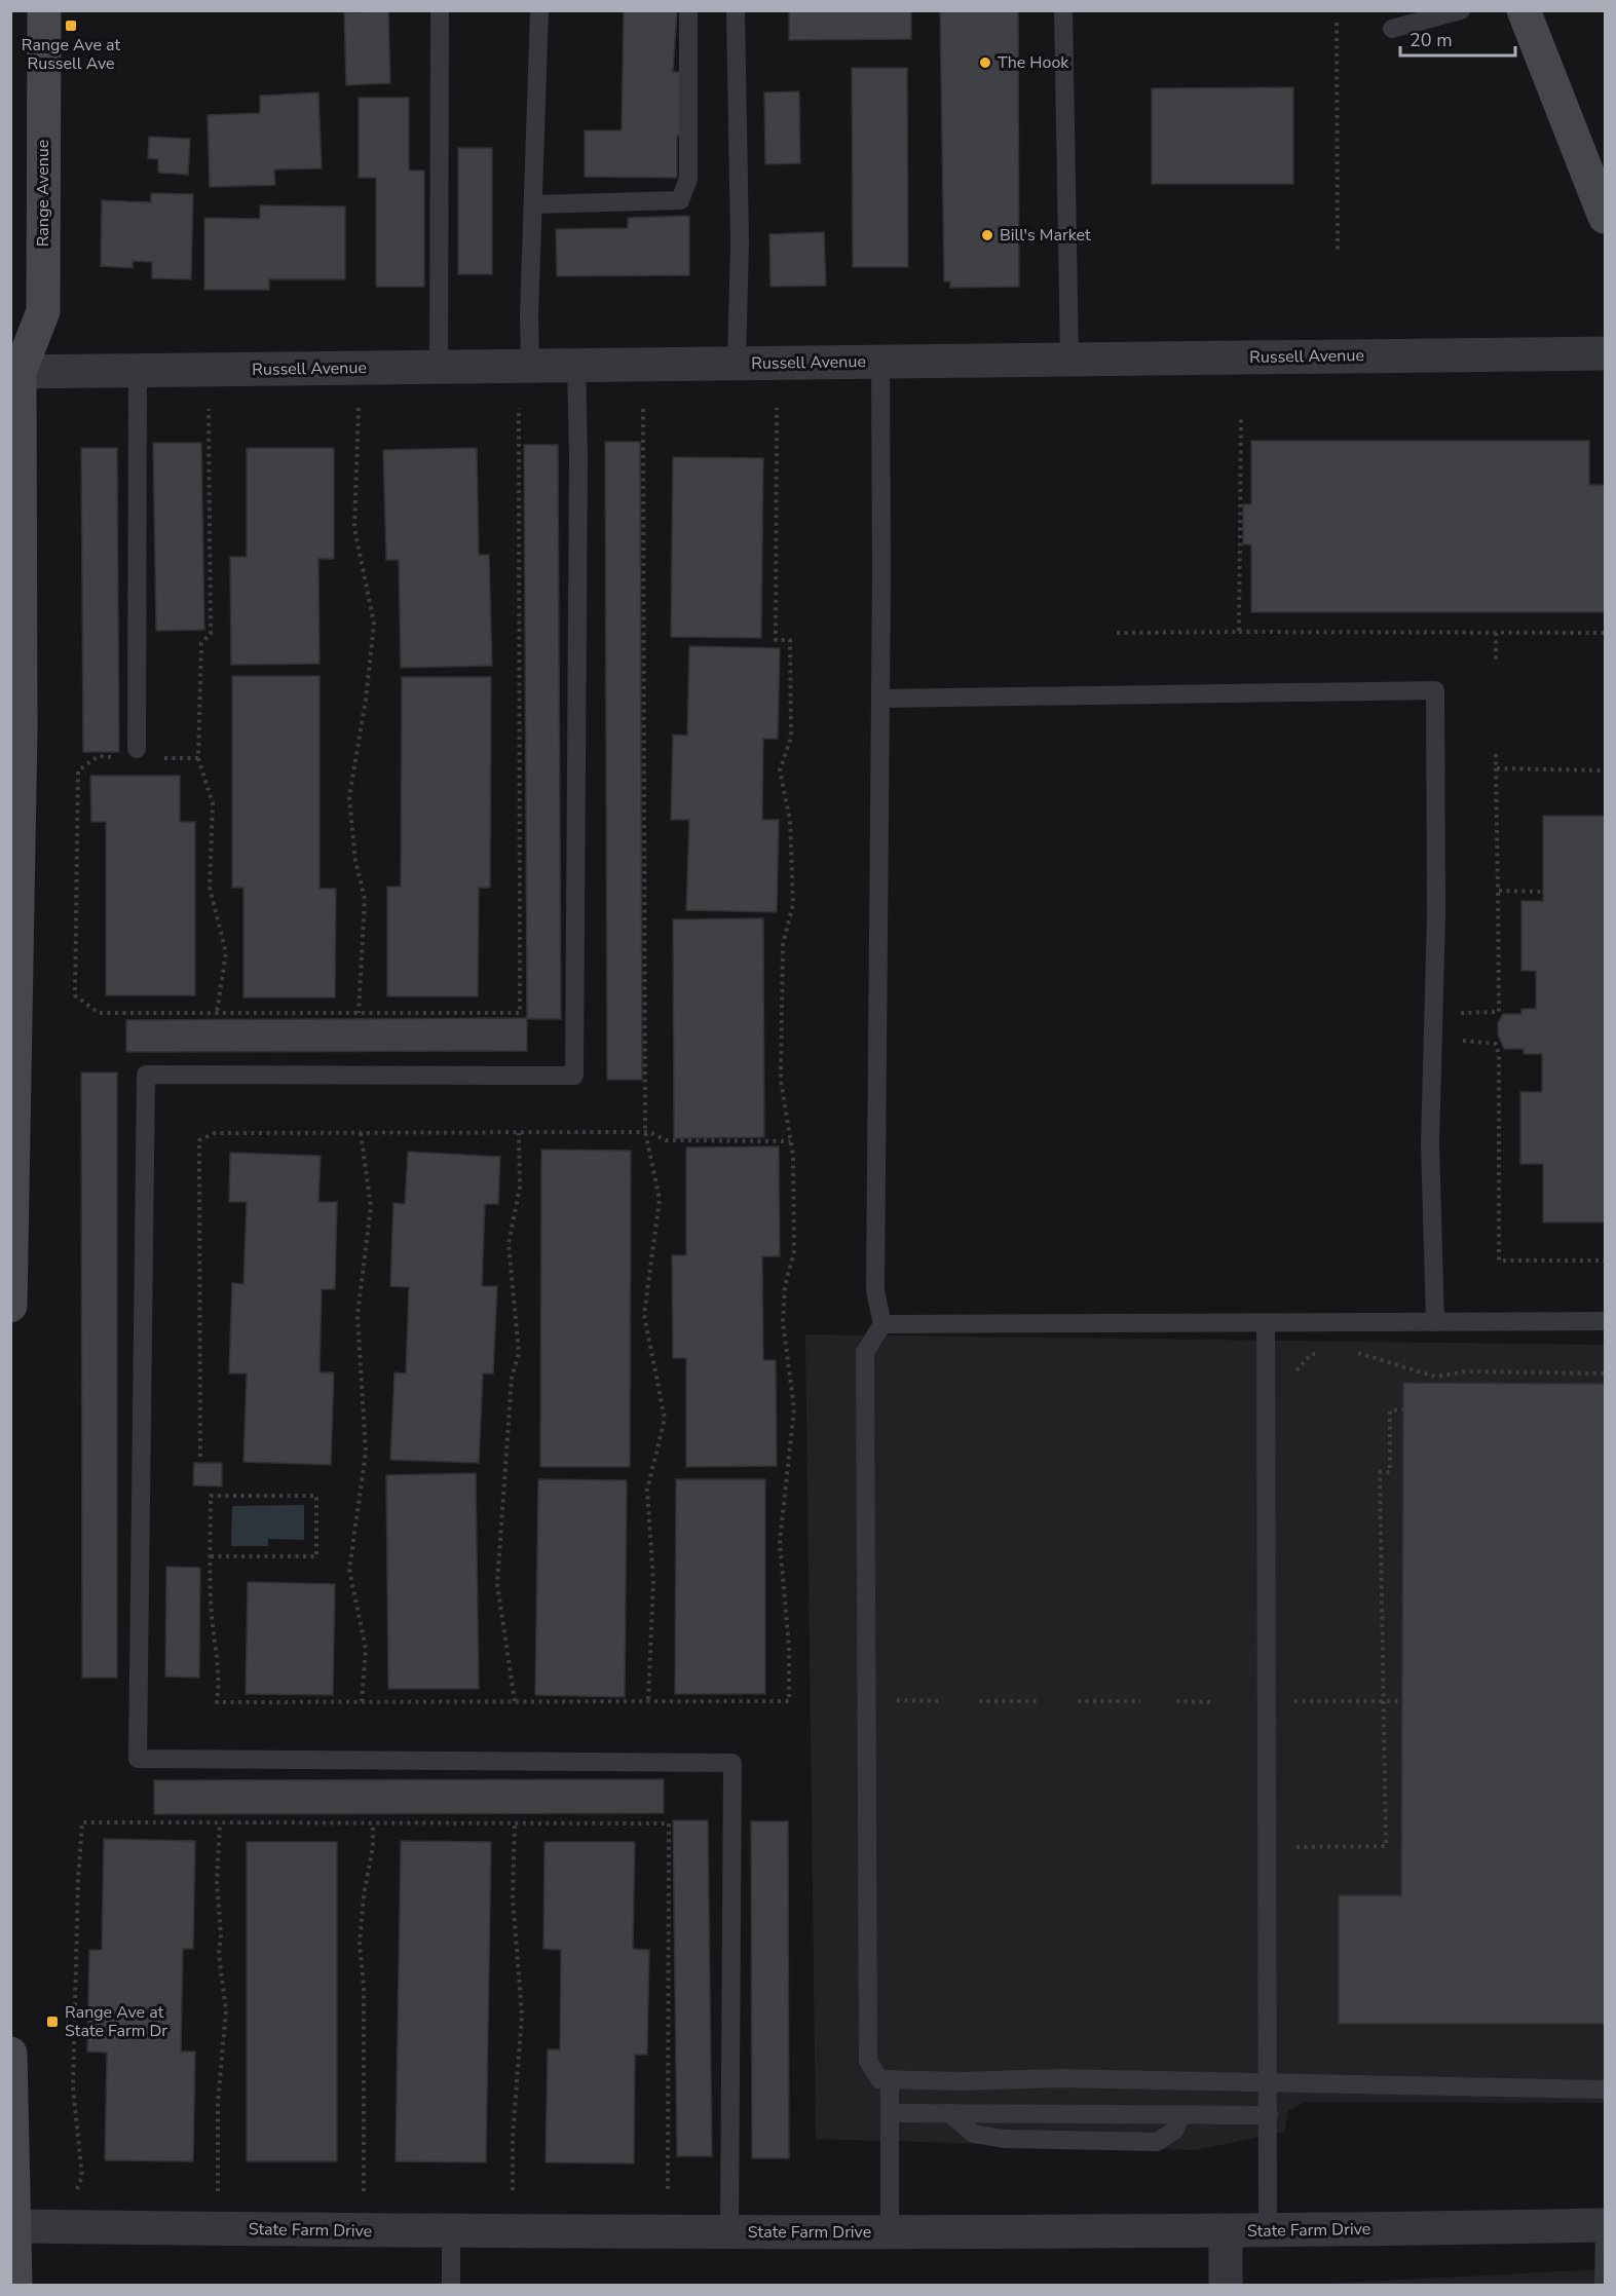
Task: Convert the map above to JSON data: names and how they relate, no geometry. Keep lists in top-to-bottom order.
{
  "streets": {
    "street": ["Range Avenue", "Russell Avenue", "State Farm Drive"]
  },
  "crossings": [
    ["Range Avenue", "Russell Avenue"]
  ],
  "places": {
    "transit": ["Range Ave at Russell Ave", "Range Ave at State Farm Dr"],
    "other": ["The Hook", "Bill's Market"]
  },
  "scale_bar": "20 m"
}
